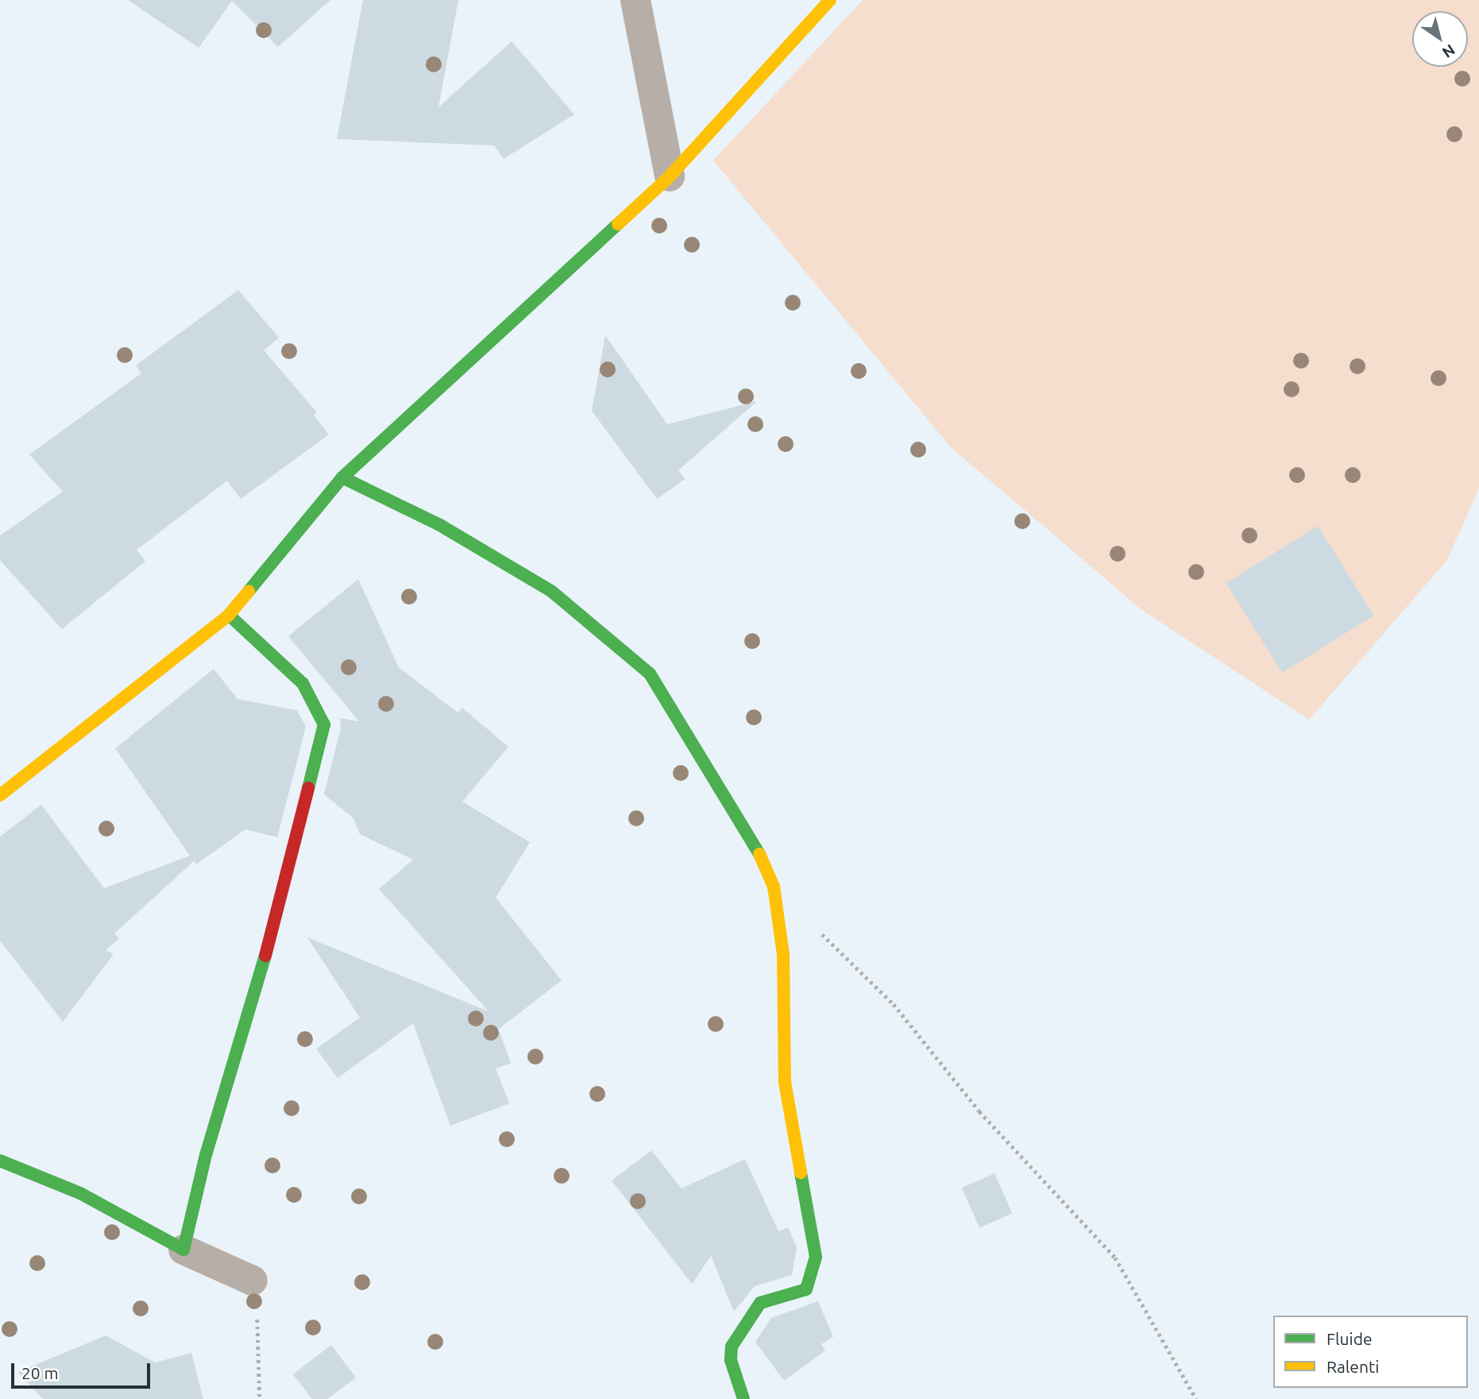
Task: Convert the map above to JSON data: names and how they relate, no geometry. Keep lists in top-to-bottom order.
{
  "legend": ["Fluide", "Ralenti"],
  "scale_bar": "20 m",
  "north": "bottom right"
}
